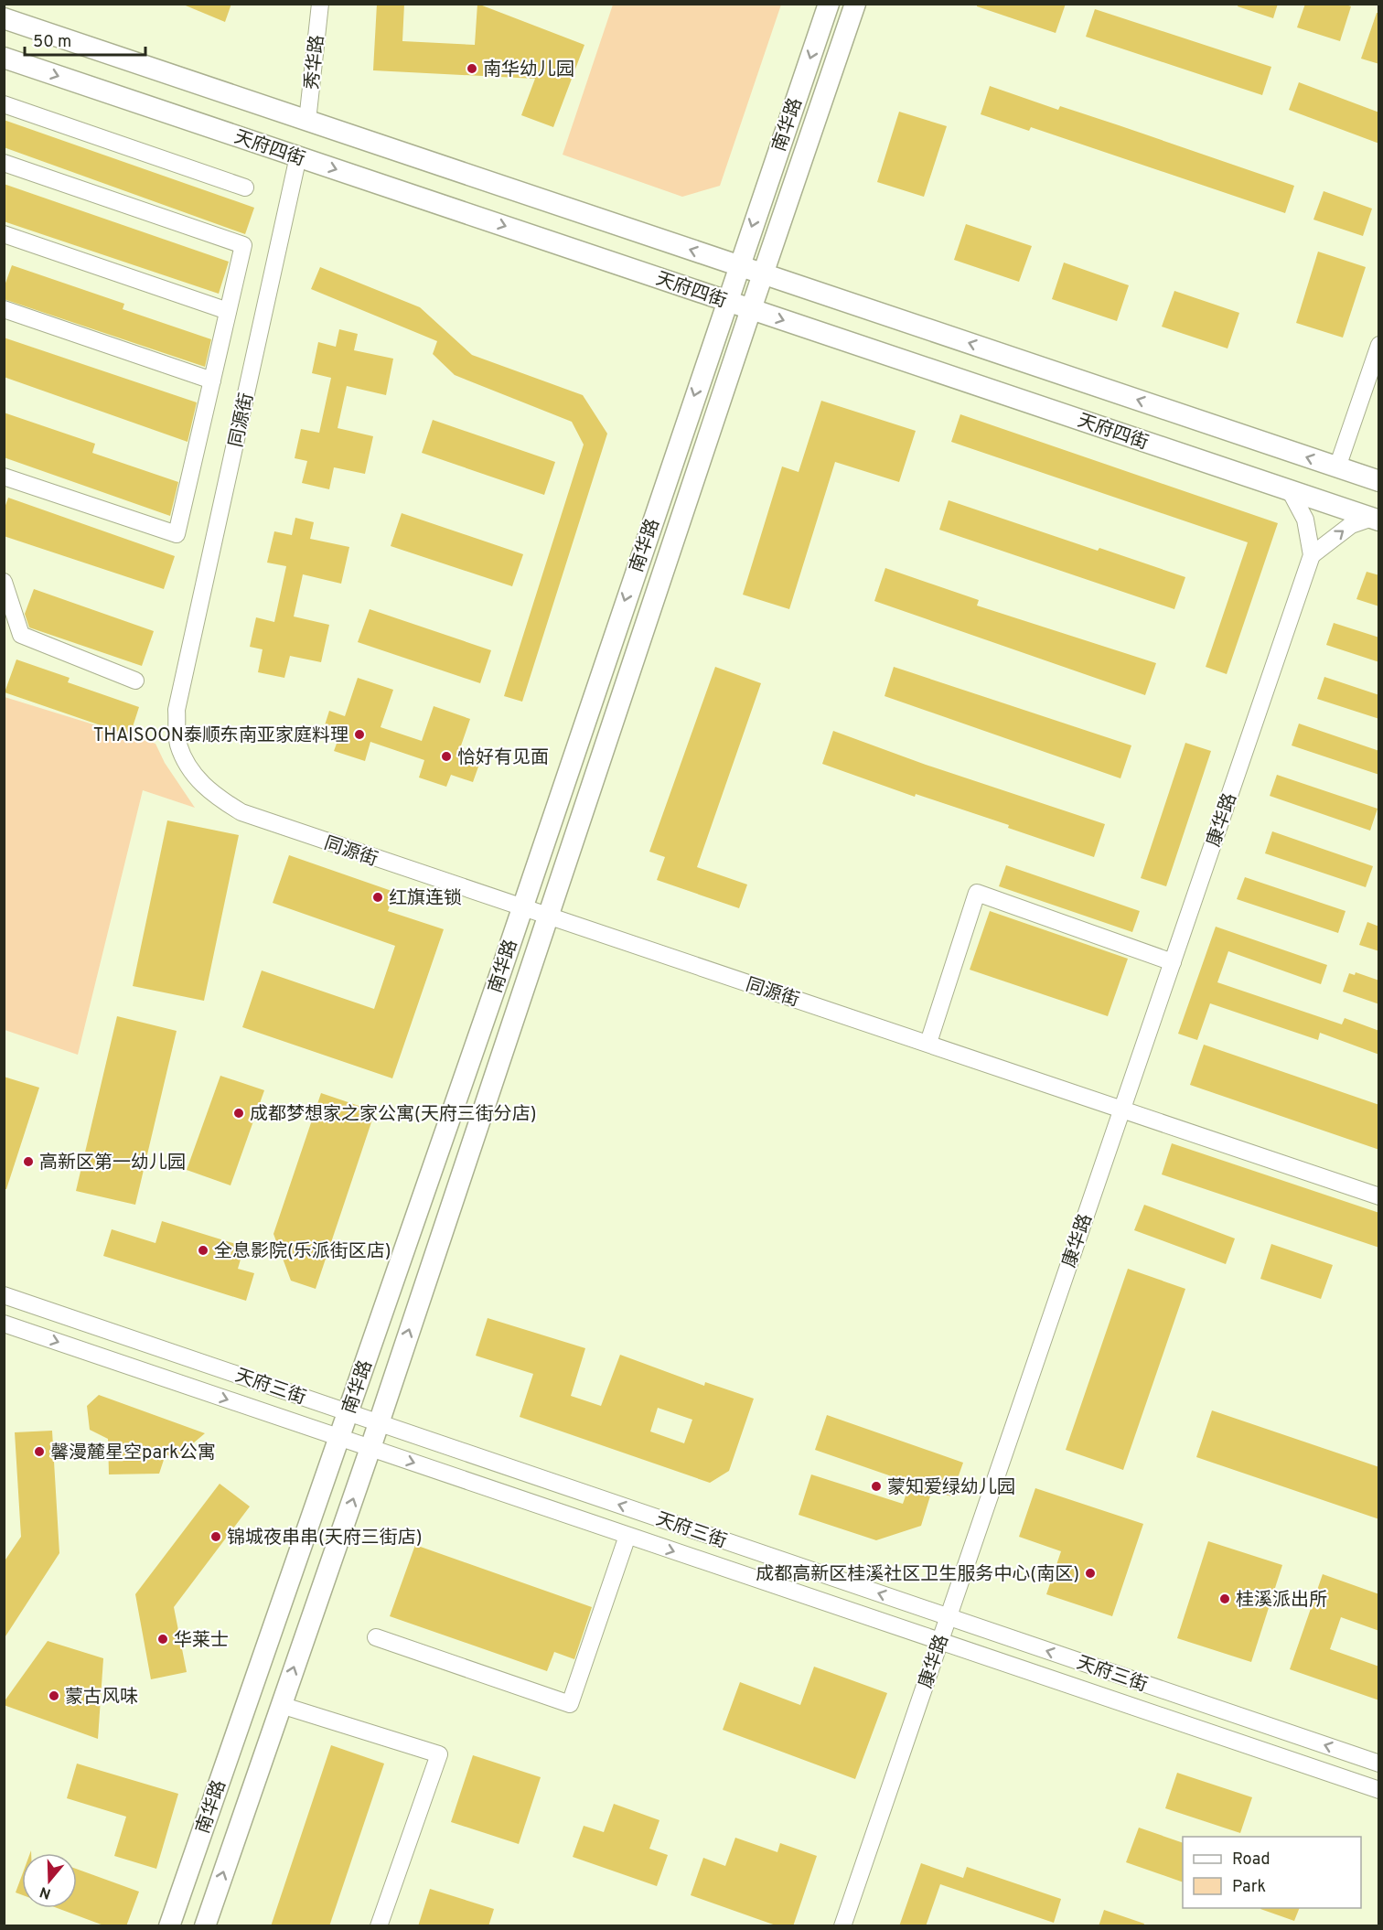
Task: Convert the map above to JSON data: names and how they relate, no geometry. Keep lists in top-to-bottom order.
{
  "streets": {
    "main road": ["南华路", "天府四街"],
    "street": [
      "秀华路",
      "同源街",
      "康华路",
      "天府三街"
    ]
  },
  "crossings": [
    ["秀华路", "天府四街"],
    ["南华路", "天府四街"],
    ["南华路", "同源街"],
    ["南华路", "天府三街"],
    ["天府四街", "同源街"],
    ["同源街", "康华路"],
    ["康华路", "天府三街"]
  ],
  "places": [
    "南华幼儿园",
    "THAISOON泰顺·东南亚家庭料理",
    "恰好有见面",
    "红旗连锁",
    "成都梦想家之家公寓(天府三街分店)",
    "高新区第一幼儿园",
    "全息影院(乐派街区店)",
    "馨漫麓星空park公寓",
    "蒙知爱绿幼儿园",
    "锦城夜串串(天府三街店)",
    "成都高新区桂溪社区卫生服务中心(南区)",
    "桂溪派出所",
    "华莱士",
    "蒙古风味"
  ],
  "legend": ["Road", "Park"],
  "scale_bar": "50 m",
  "north": "bottom"
}
